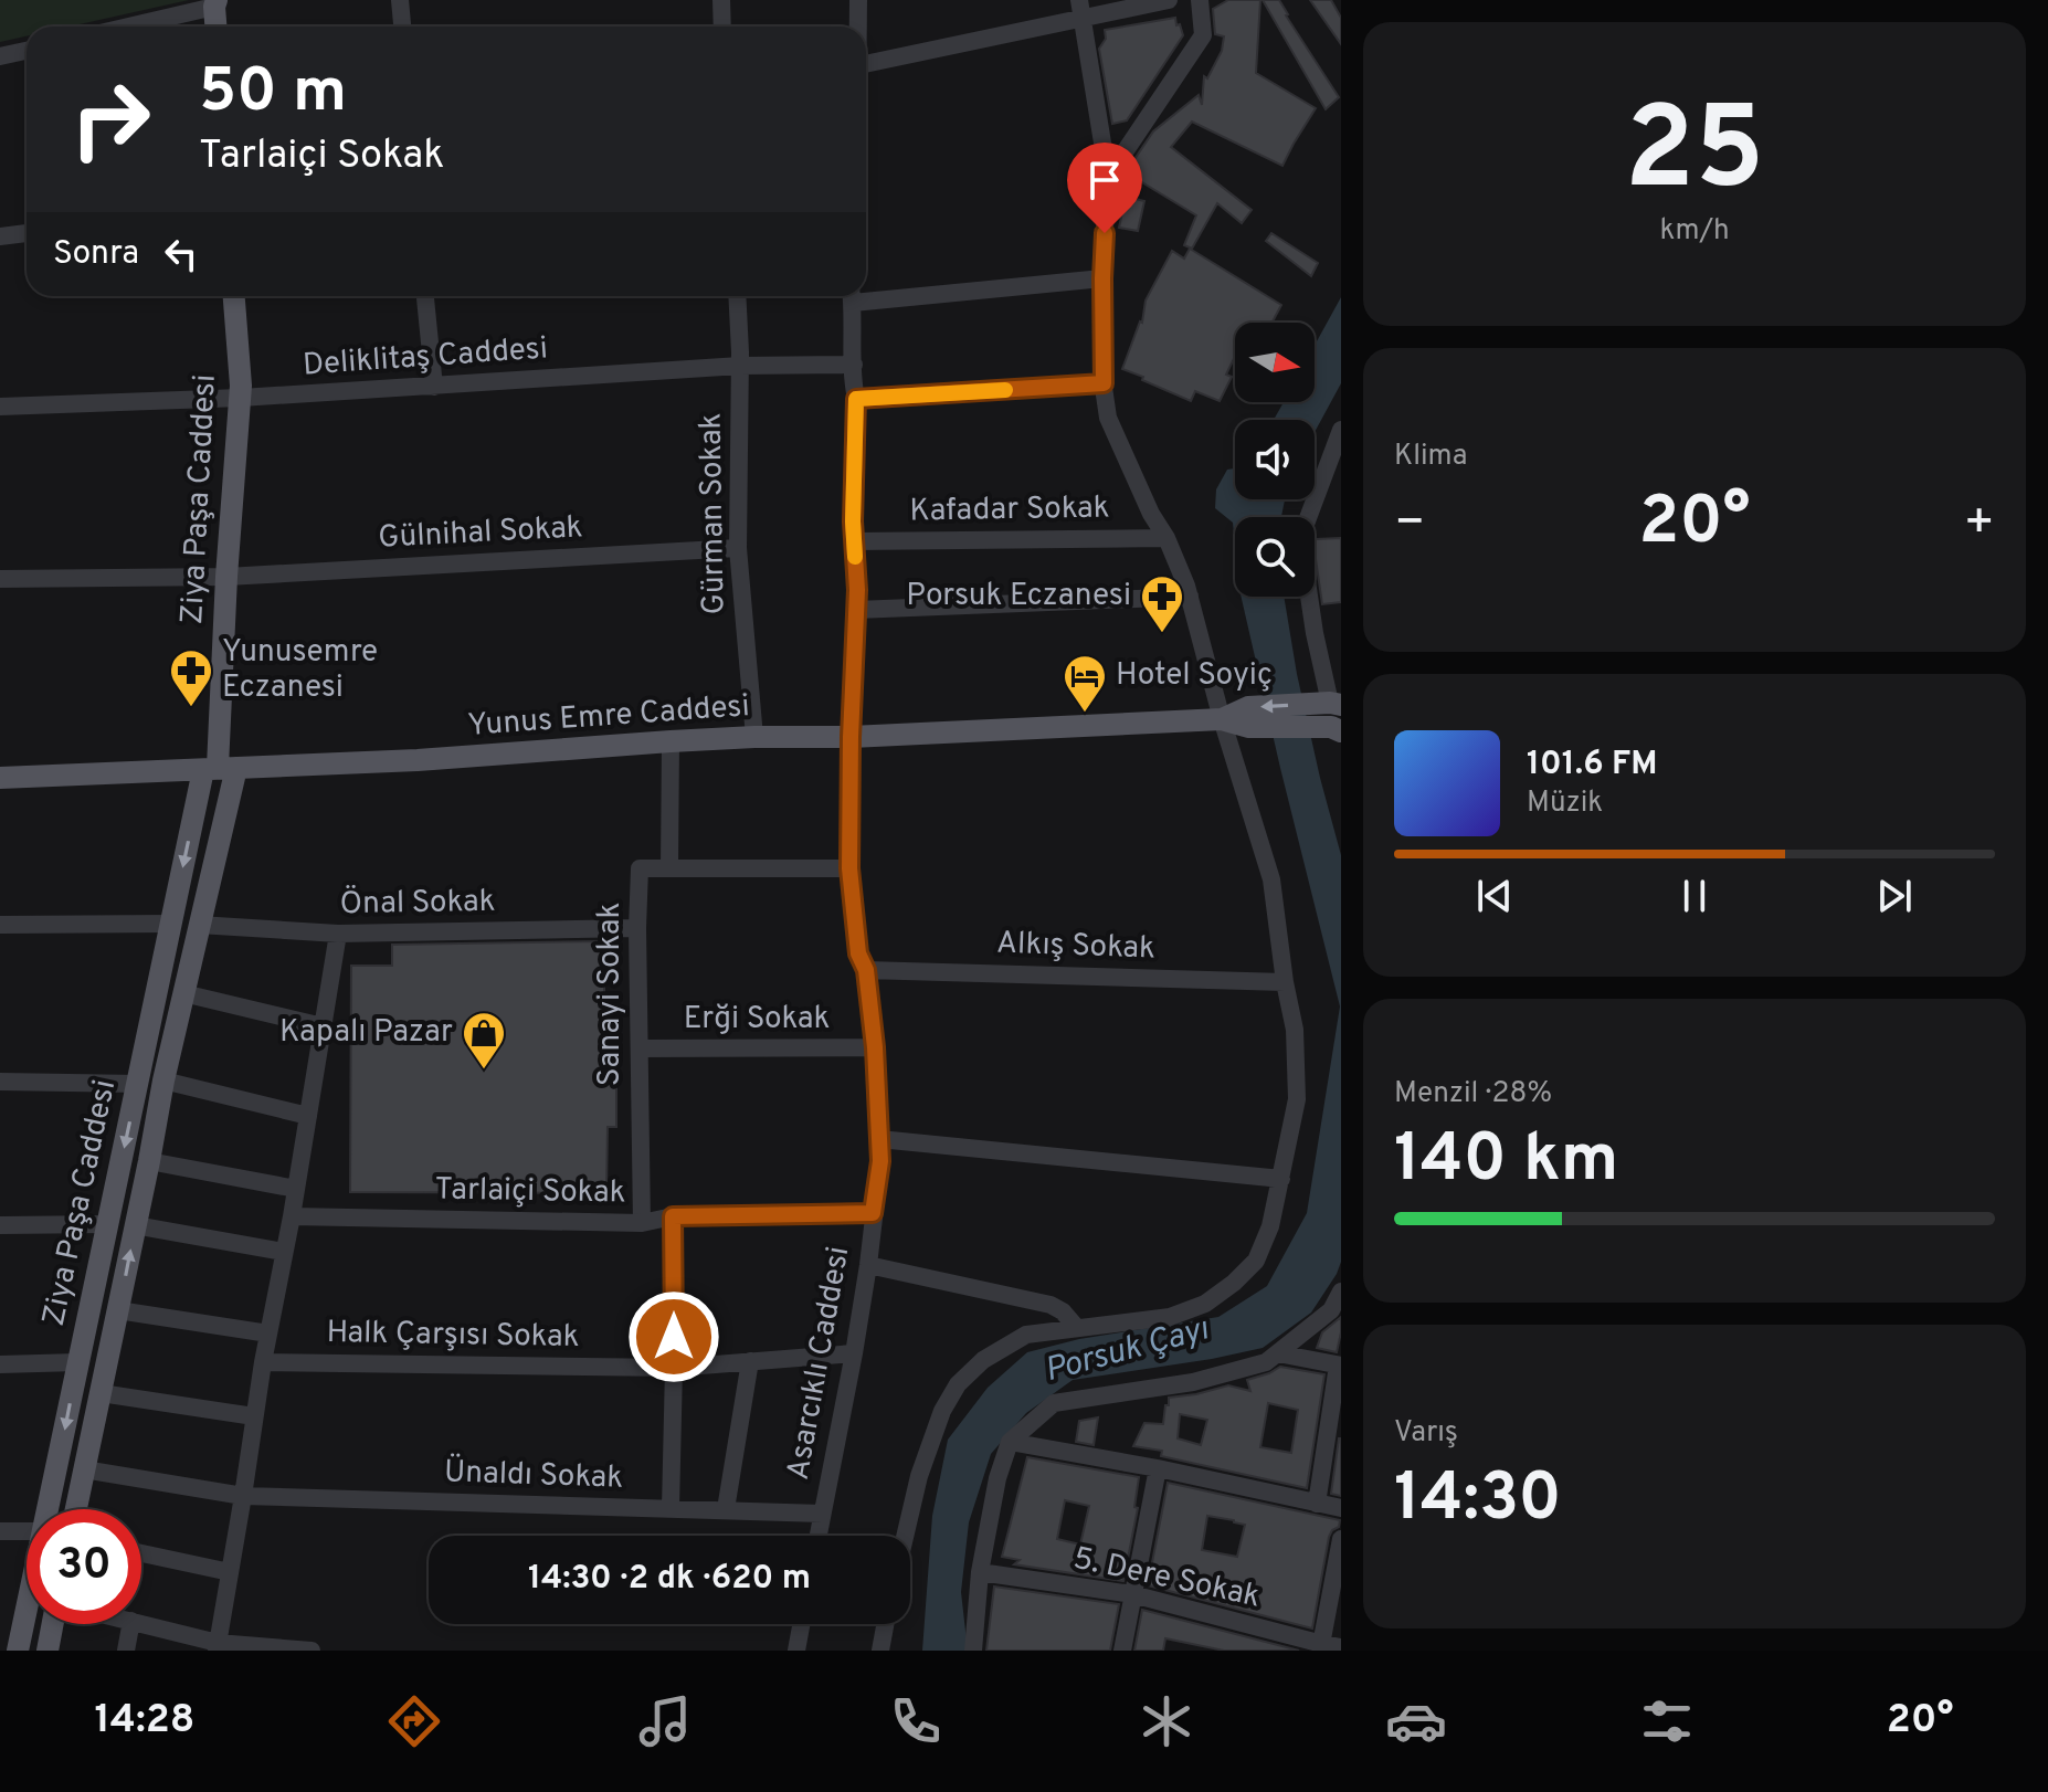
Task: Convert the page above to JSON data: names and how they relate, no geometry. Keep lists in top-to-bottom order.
{
  "streets": {
    "main road": ["Ziya Paşa Caddesi", "Yunus Emre Caddesi"],
    "street": [
      "Deliklitaş Caddesi",
      "Kafadar Sokak",
      "Gürman Sokak",
      "Gülnihal Sokak",
      "Önal Sokak",
      "Alkış Sokak",
      "Sanayi Sokak",
      "Erği Sokak",
      "Tarlaiçi Sokak",
      "Halk Çarşısı Sokak",
      "Asarcıklı Caddesi",
      "Ünaldı Sokak",
      "5. Dere Sokak"
    ]
  },
  "crossings": [
    ["Deliklitaş Caddesi", "Ziya Paşa Caddesi"],
    ["Deliklitaş Caddesi", "Gürman Sokak"],
    ["Deliklitaş Caddesi", "Asarcıklı Caddesi"],
    ["Ziya Paşa Caddesi", "Gülnihal Sokak"],
    ["Ziya Paşa Caddesi", "Yunus Emre Caddesi"],
    ["Ziya Paşa Caddesi", "Önal Sokak"],
    ["Ziya Paşa Caddesi", "Ünaldı Sokak"],
    ["Kafadar Sokak", "Asarcıklı Caddesi"],
    ["Gürman Sokak", "Gülnihal Sokak"],
    ["Gürman Sokak", "Yunus Emre Caddesi"],
    ["Yunus Emre Caddesi", "Asarcıklı Caddesi"],
    ["Önal Sokak", "Sanayi Sokak"],
    ["Alkış Sokak", "Asarcıklı Caddesi"],
    ["Sanayi Sokak", "Erği Sokak"],
    ["Sanayi Sokak", "Tarlaiçi Sokak"],
    ["Sanayi Sokak", "Asarcıklı Caddesi"],
    ["Erği Sokak", "Asarcıklı Caddesi"],
    ["Tarlaiçi Sokak", "Asarcıklı Caddesi"],
    ["Halk Çarşısı Sokak", "Asarcıklı Caddesi"],
    ["Asarcıklı Caddesi", "Ünaldı Sokak"]
  ],
  "water": ["Porsuk Çayı"],
  "places": {
    "pharmacy": ["Porsuk Eczanesi", "Yunusemre Eczanesi"],
    "hotel": ["Hotel Soyiç"],
    "shop": ["Kapalı Pazar"]
  },
  "north": "right",
  "page": {
    "tile": [
      ["25", "km/h"],
      "Klima",
      ["Menzil · 28%", "140 km"],
      ["Varış", "14:30"]
    ],
    "turn": ["50 m", "Tarlaiçi Sokak"],
    "then": "Sonra",
    "heat": ["−", "20°", "+"],
    "song": ["101.6 FM", "Müzik"],
    "limit": "30",
    "trip": "14:30 · 2 dk · 620 m",
    "tabs": ["14:28", "20°"]
  }
}
